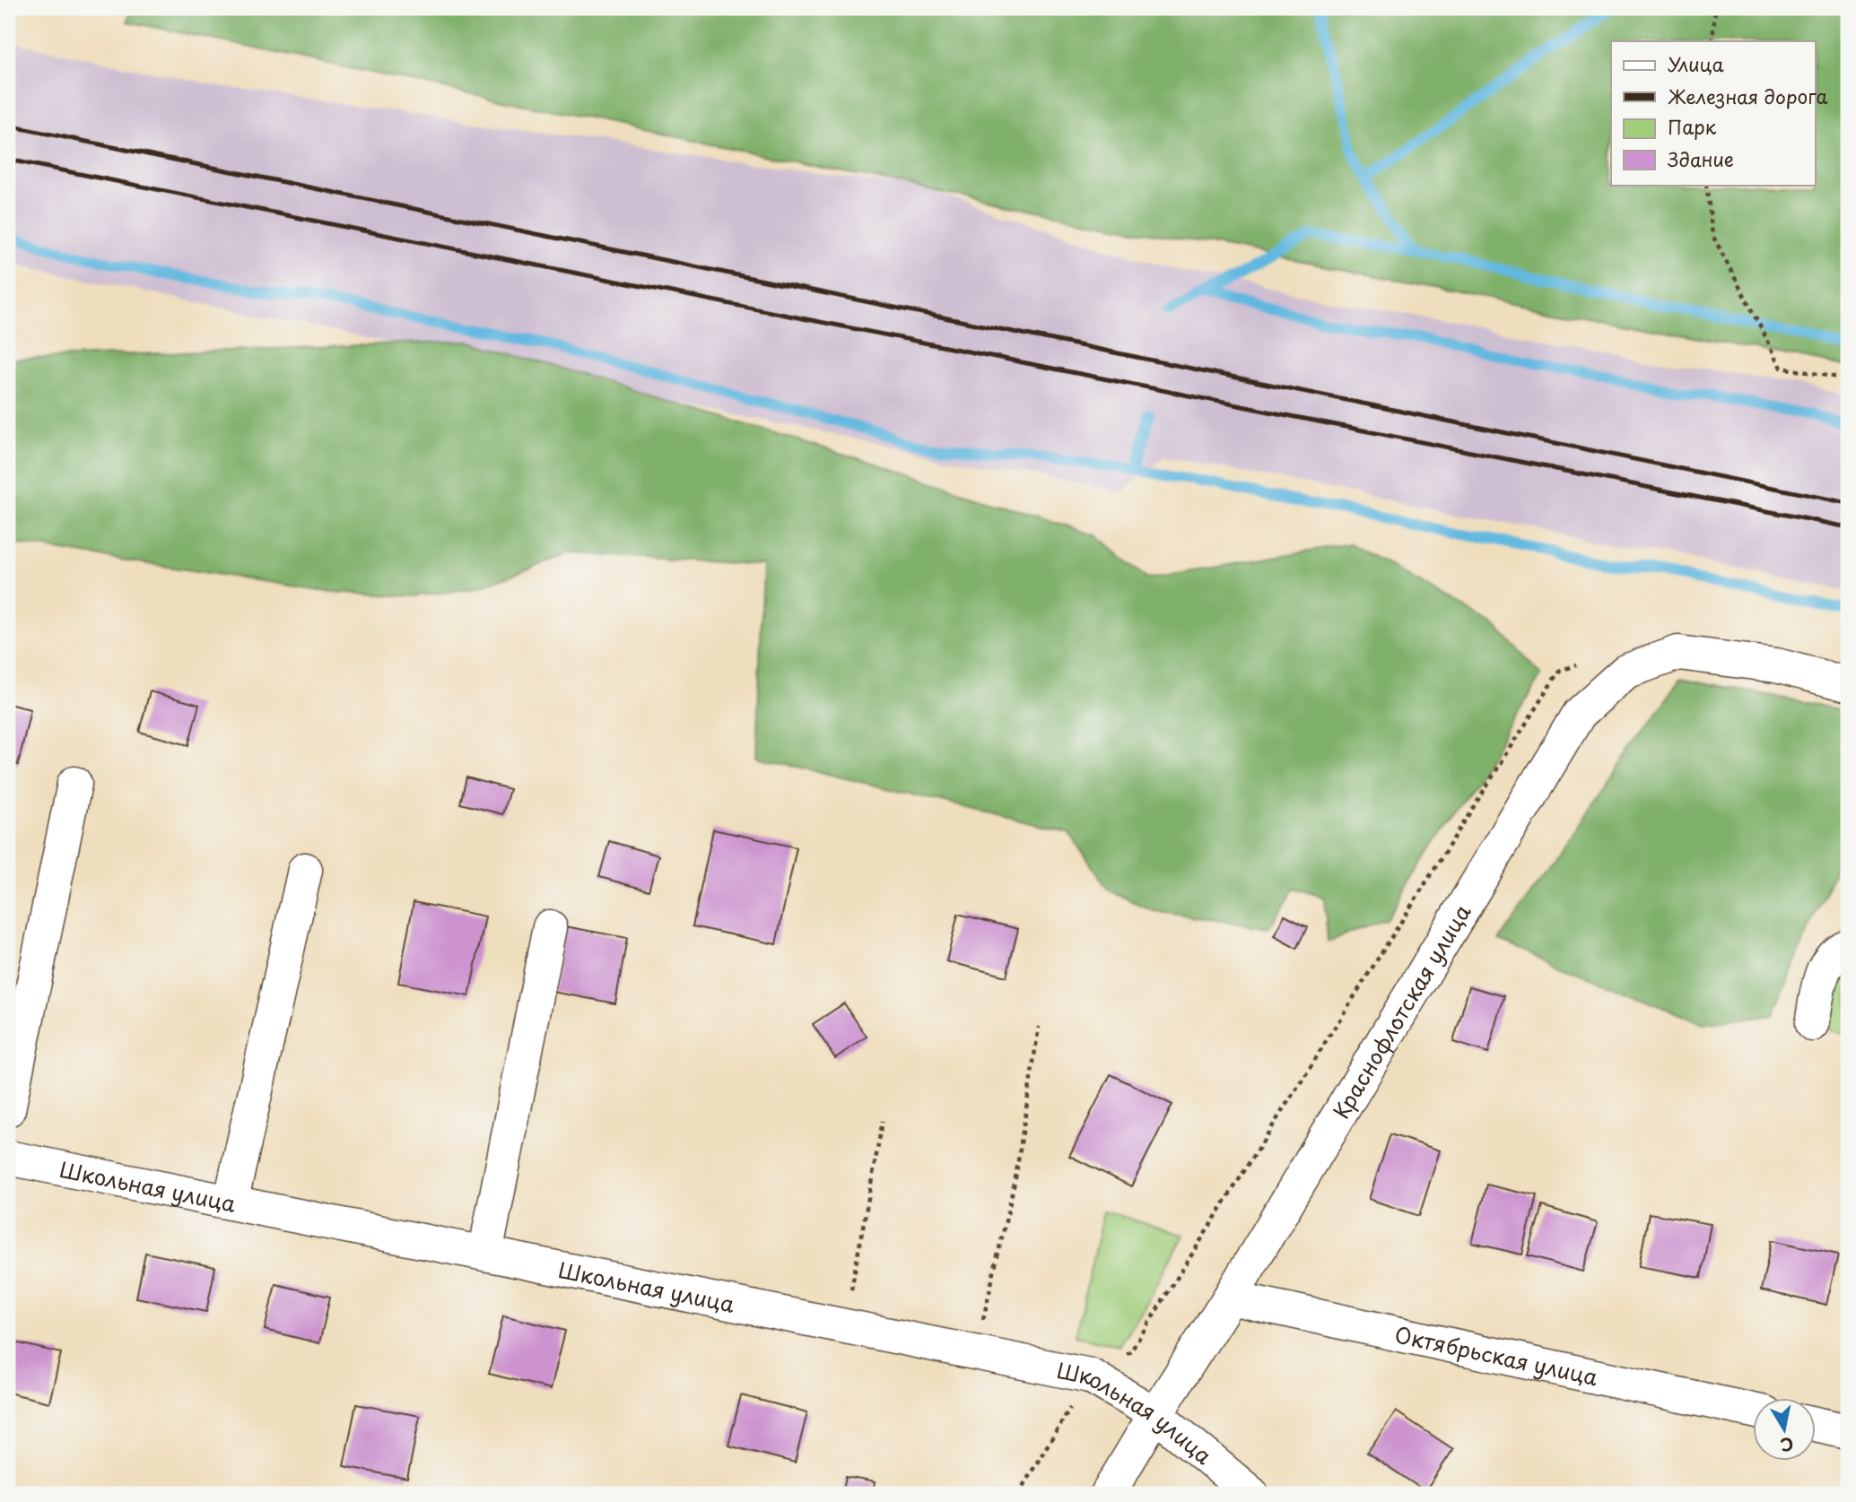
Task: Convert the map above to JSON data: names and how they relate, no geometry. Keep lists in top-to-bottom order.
{
  "streets": {
    "street": ["Краснофлотская улица", "Школьная улица", "Октябрьская улица"]
  },
  "crossings": [
    ["Краснофлотская улица", "Школьная улица"],
    ["Краснофлотская улица", "Октябрьская улица"]
  ],
  "legend": [
    "Улица",
    "Железная дорога",
    "Парк",
    "Здание"
  ],
  "north": "bottom"
}
